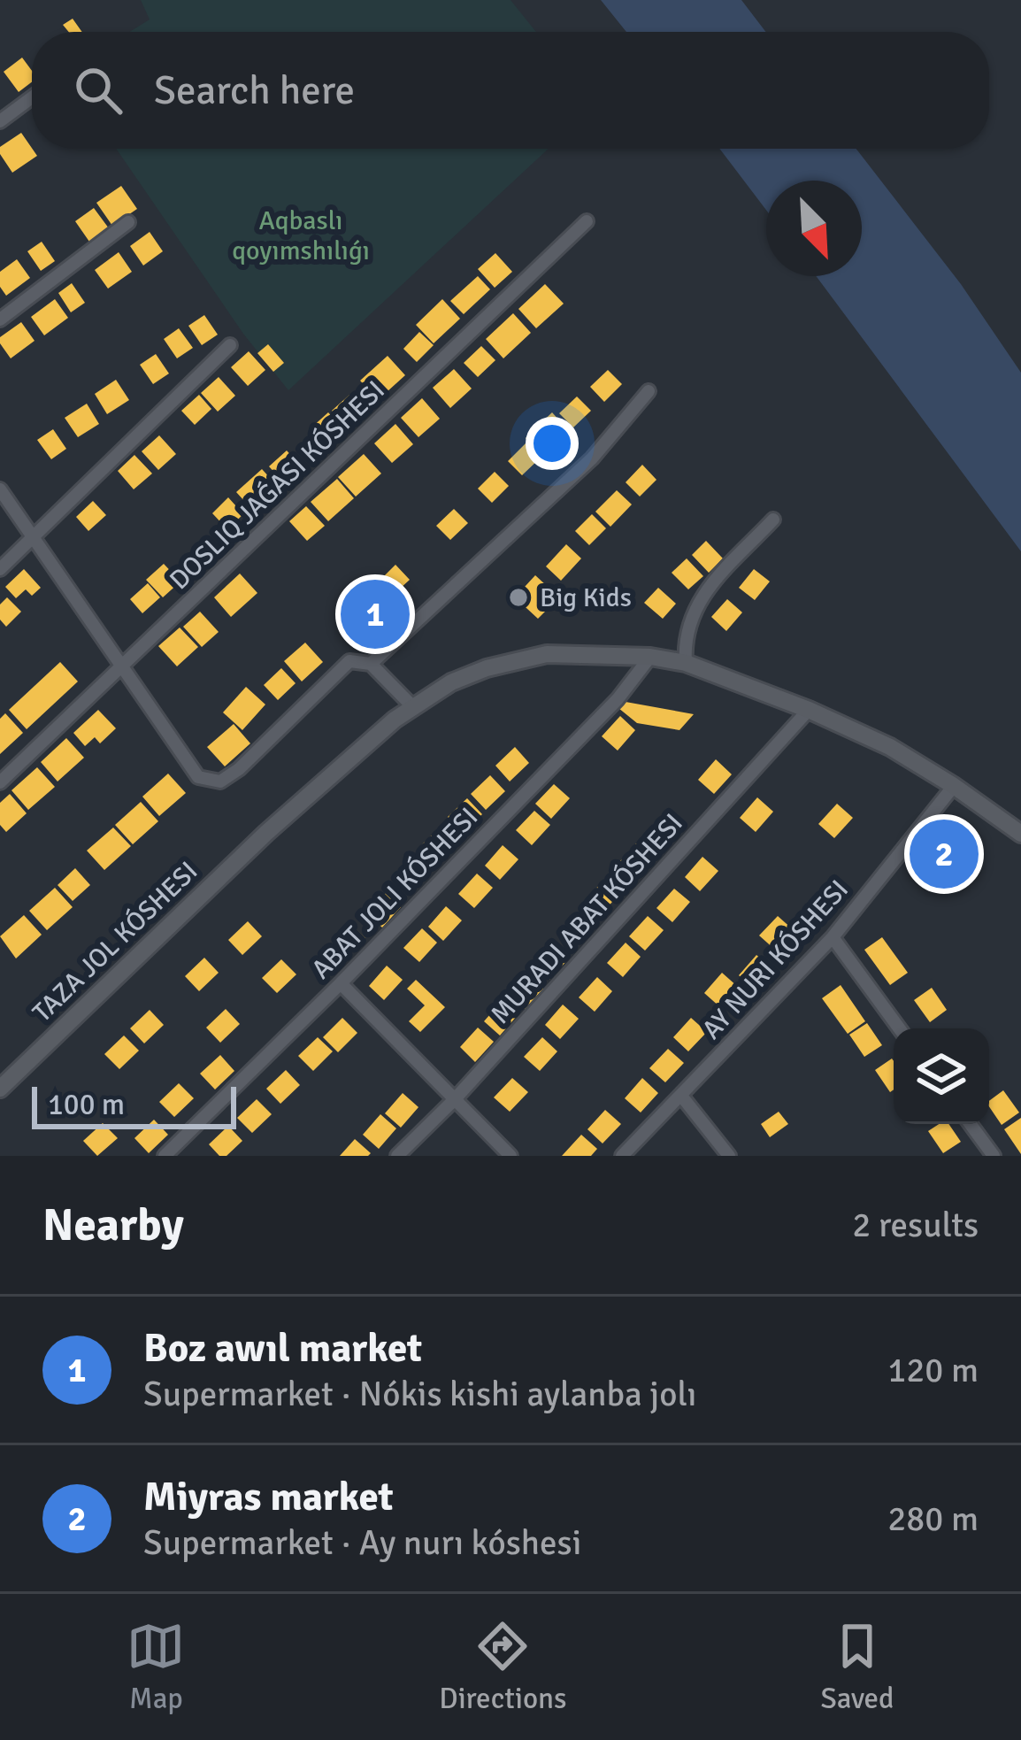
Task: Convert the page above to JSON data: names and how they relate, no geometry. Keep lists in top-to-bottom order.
{
  "streets": {
    "main road": ["TAZA JOL KÓSHESI"]
  },
  "parks": ["Aqbaslı qoyımshılıǵı"],
  "places": ["Big Kids"],
  "scale_bar": "100 m",
  "north": "bottom right",
  "page": {
    "search": "Search here",
    "pins": ["1", "2"],
    "scale": "100 m",
    "heading": ["Nearby", "2 results"],
    "list": [
      {
        "mark": "1",
        "name": "Boz awıl market",
        "note": "Supermarket · Nókis kishi aylanba jolı",
        "value": "120 m"
      },
      {
        "mark": "2",
        "name": "Miyras market",
        "note": "Supermarket · Ay nurı kóshesi",
        "value": "280 m"
      }
    ],
    "nav": ["Map", "Directions", "Saved"]
  }
}
